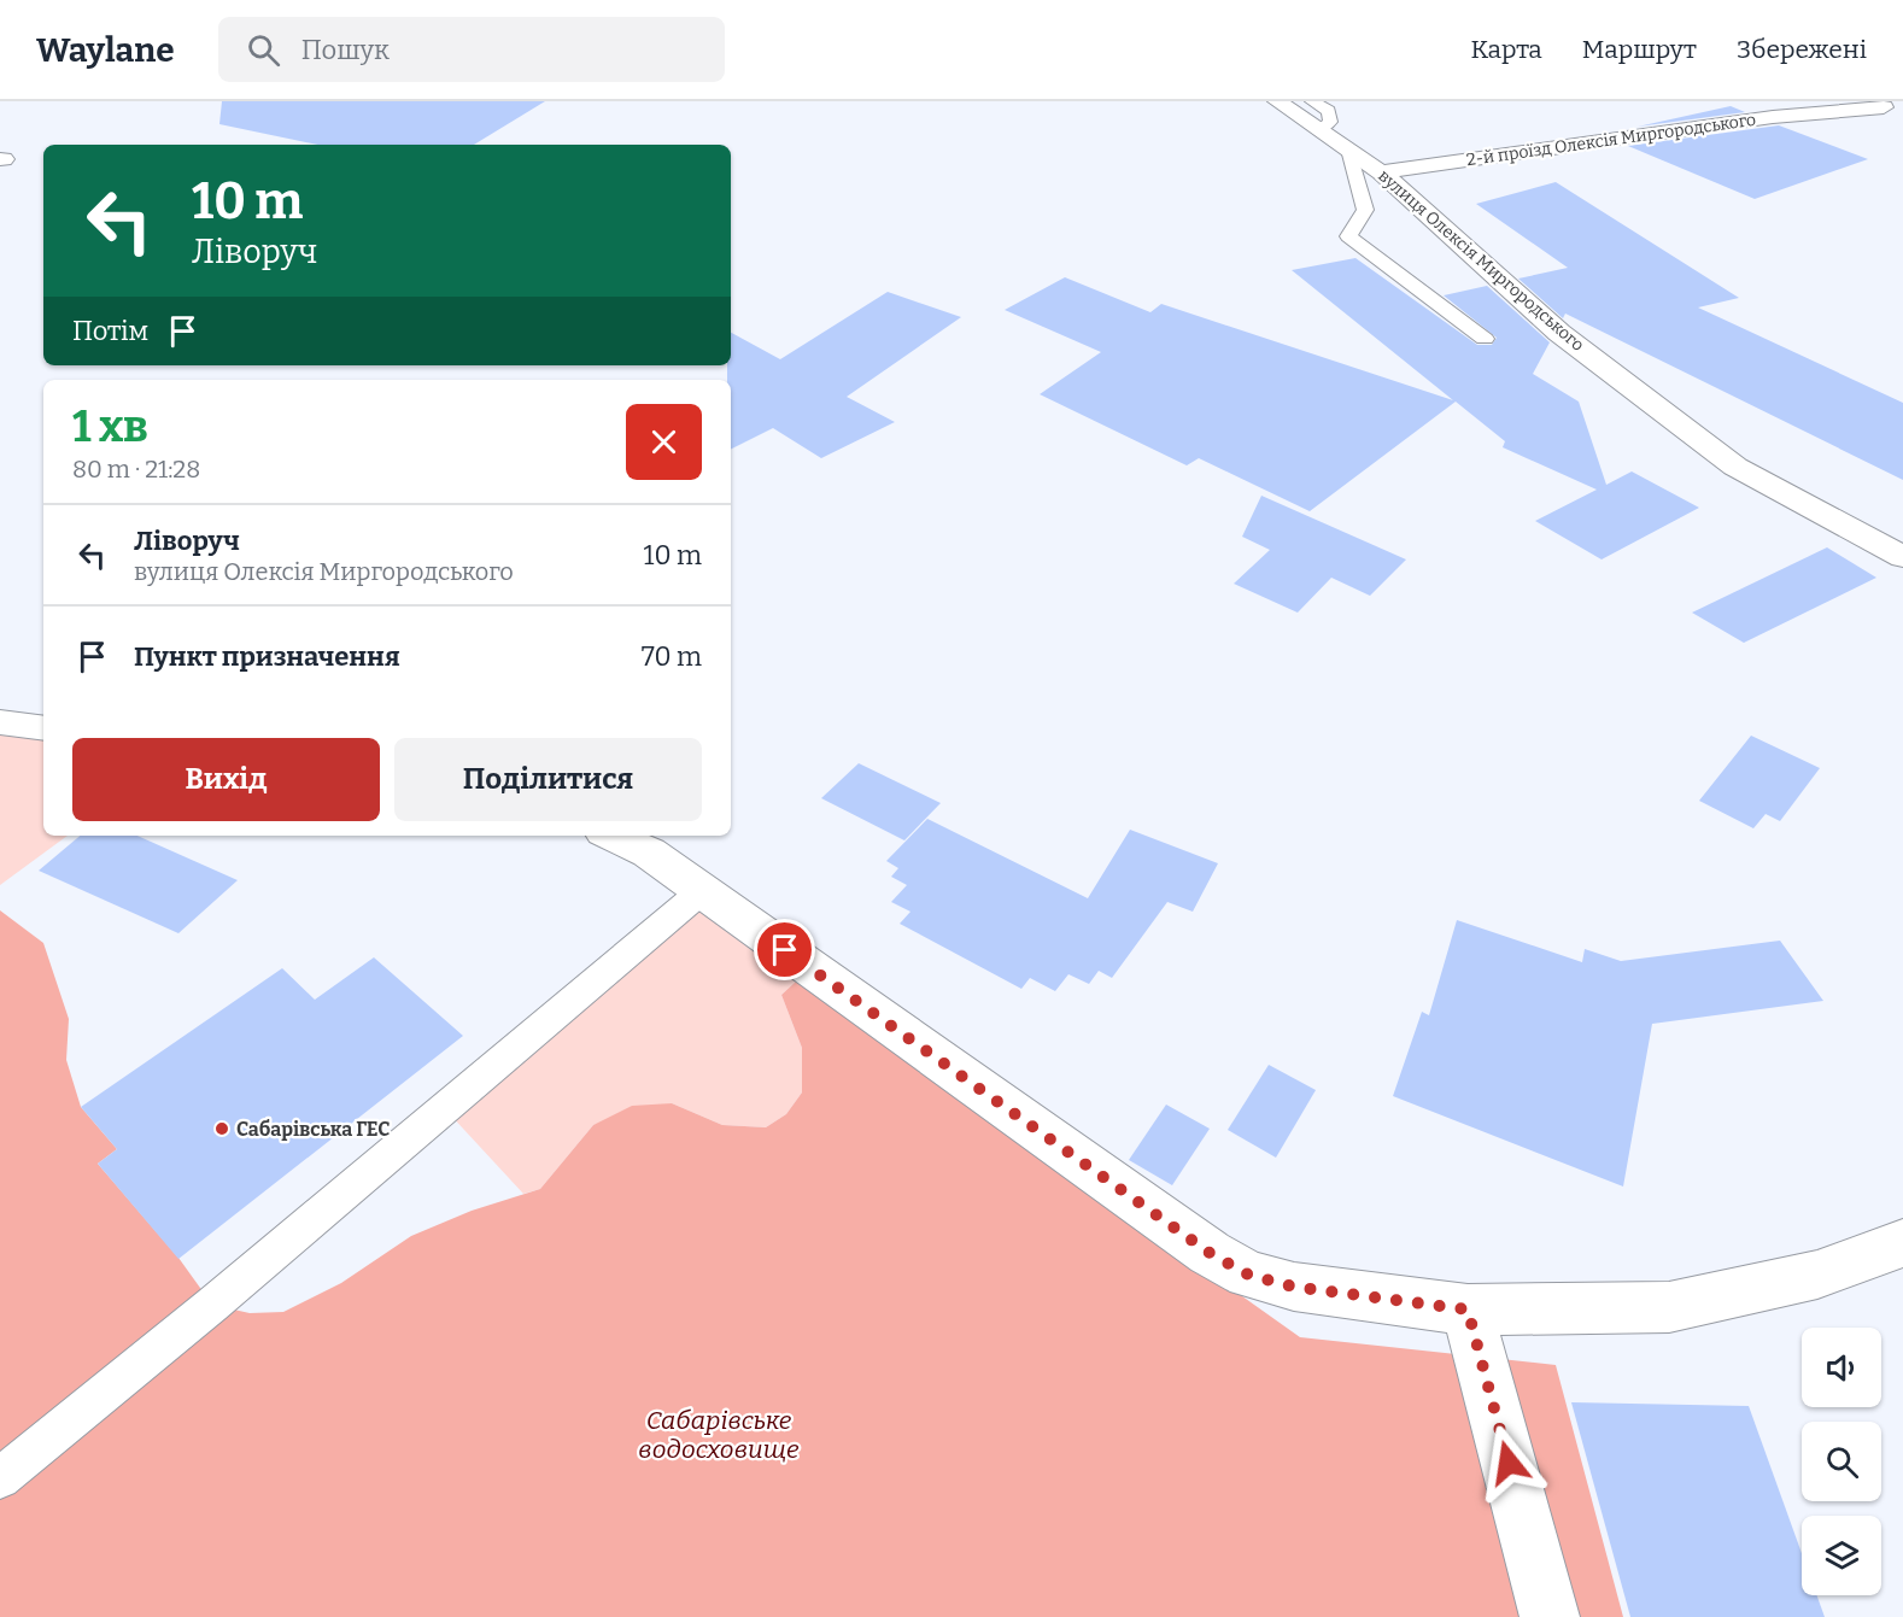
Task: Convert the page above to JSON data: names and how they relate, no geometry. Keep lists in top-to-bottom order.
{
  "streets": {
    "street": ["2-й проїзд Олексія Миргородського", "вулиця Олексія Миргородського"]
  },
  "crossings": [
    ["2-й проїзд Олексія Миргородського", "вулиця Олексія Миргородського"]
  ],
  "water": ["Сабарівське водосховище"],
  "places": ["Сабарівська ГЕС"],
  "page": {
    "header": "Waylane",
    "search": "Пошук",
    "nav": ["Карта", "Маршрут", "Збережені"],
    "turn": ["10 m", "Ліворуч"],
    "then": "Потім",
    "heading": ["1 хв", "80 m · 21:28"],
    "list": [
      {
        "name": "Ліворуч",
        "note": "вулиця Олексія Миргородського",
        "value": "10 m"
      },
      {
        "name": "Пункт призначення",
        "value": "70 m"
      }
    ],
    "buttons": ["Вихід", "Поділитися"]
  }
}
